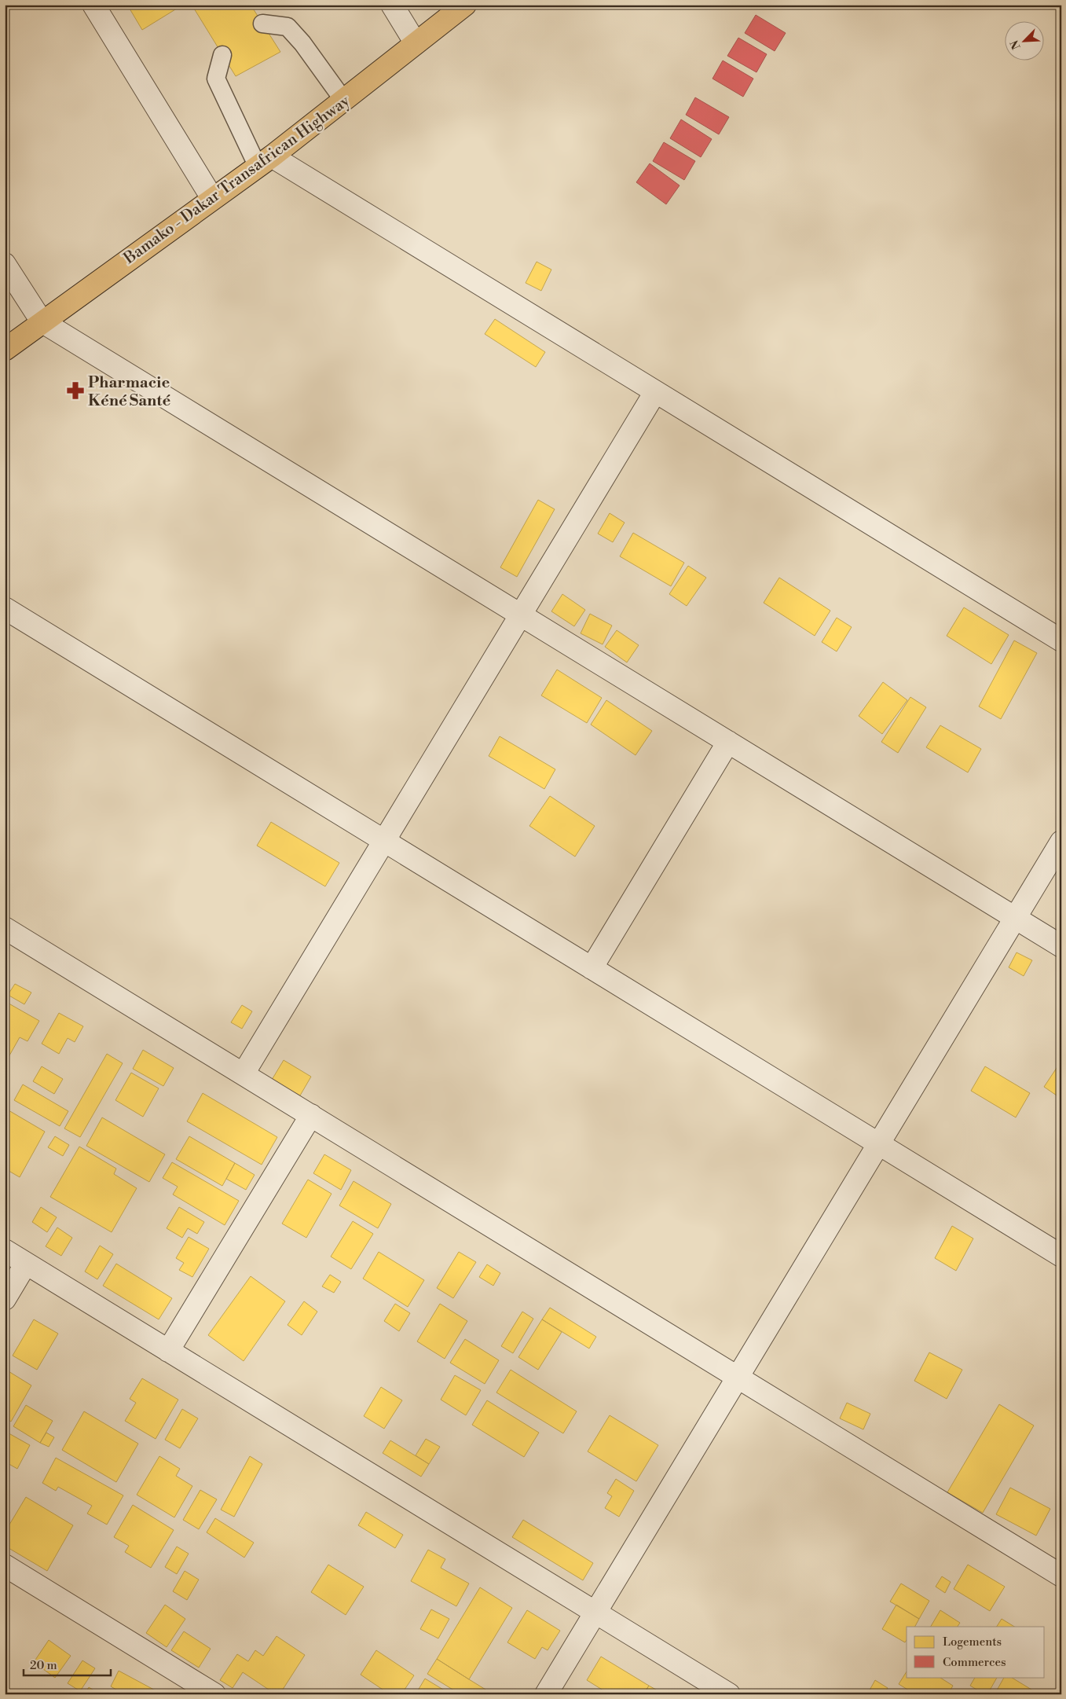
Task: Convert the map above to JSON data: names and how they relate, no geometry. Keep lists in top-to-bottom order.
{
  "streets": {
    "highway": ["Bamako - Dakar Transafrican Highway"]
  },
  "places": {
    "pharmacy": ["Pharmacie Kéné Santé"]
  },
  "legend": ["Logements", "Commerces"],
  "scale_bar": "20 m",
  "north": "bottom left"
}
